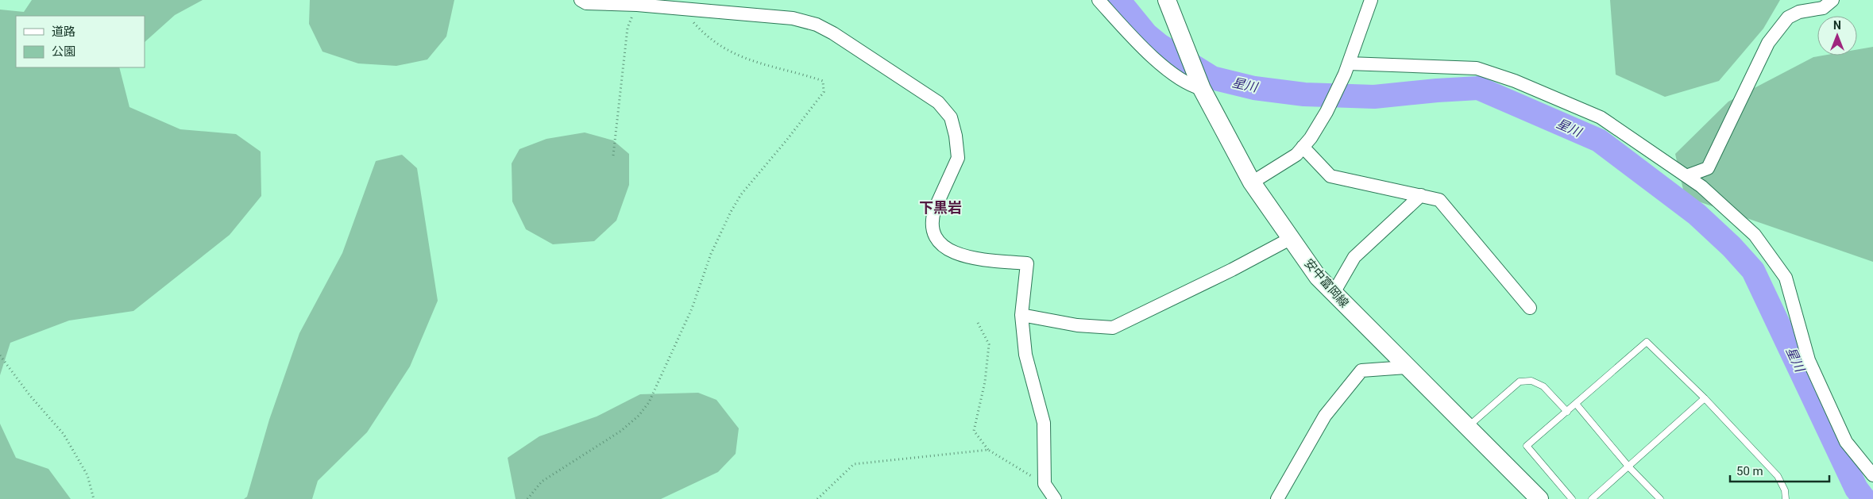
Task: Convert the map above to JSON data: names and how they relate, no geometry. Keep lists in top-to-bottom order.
{
  "streets": {
    "main road": ["安中富岡線"]
  },
  "districts": ["下黒岩"],
  "water": ["星川"],
  "legend": ["道路", "公園"],
  "scale_bar": "50 m",
  "north": "top"
}
